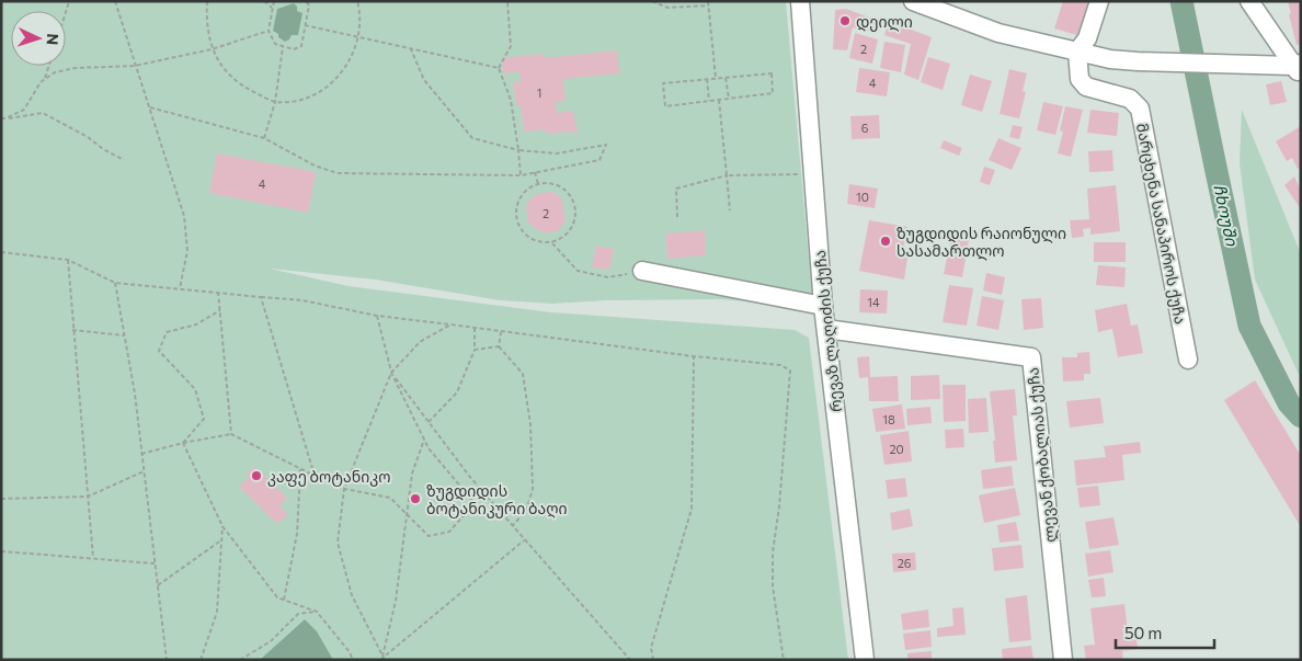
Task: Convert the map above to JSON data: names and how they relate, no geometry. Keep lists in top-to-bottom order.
{
  "streets": {
    "street": ["მარცხენა სანაპიროს ქუჩა", "რევაზ ლაღიძის ქუჩა", "ლევან ქობალიას ქუჩა"]
  },
  "crossings": [
    ["რევაზ ლაღიძის ქუჩა", "ლევან ქობალიას ქუჩა"]
  ],
  "water": ["ჩხოუში"],
  "places": [
    "დეილი",
    "ზუგდიდის რაიონული სასამართლო",
    "კაფე ბოტანიკო",
    "ზუგდიდის ბოტანიკური ბაღი"
  ],
  "house_numbers": [
    "2",
    "4",
    "1",
    "6",
    "4",
    "10",
    "2",
    "14",
    "18",
    "20",
    "26"
  ],
  "scale_bar": "50 m",
  "north": "right"
}
